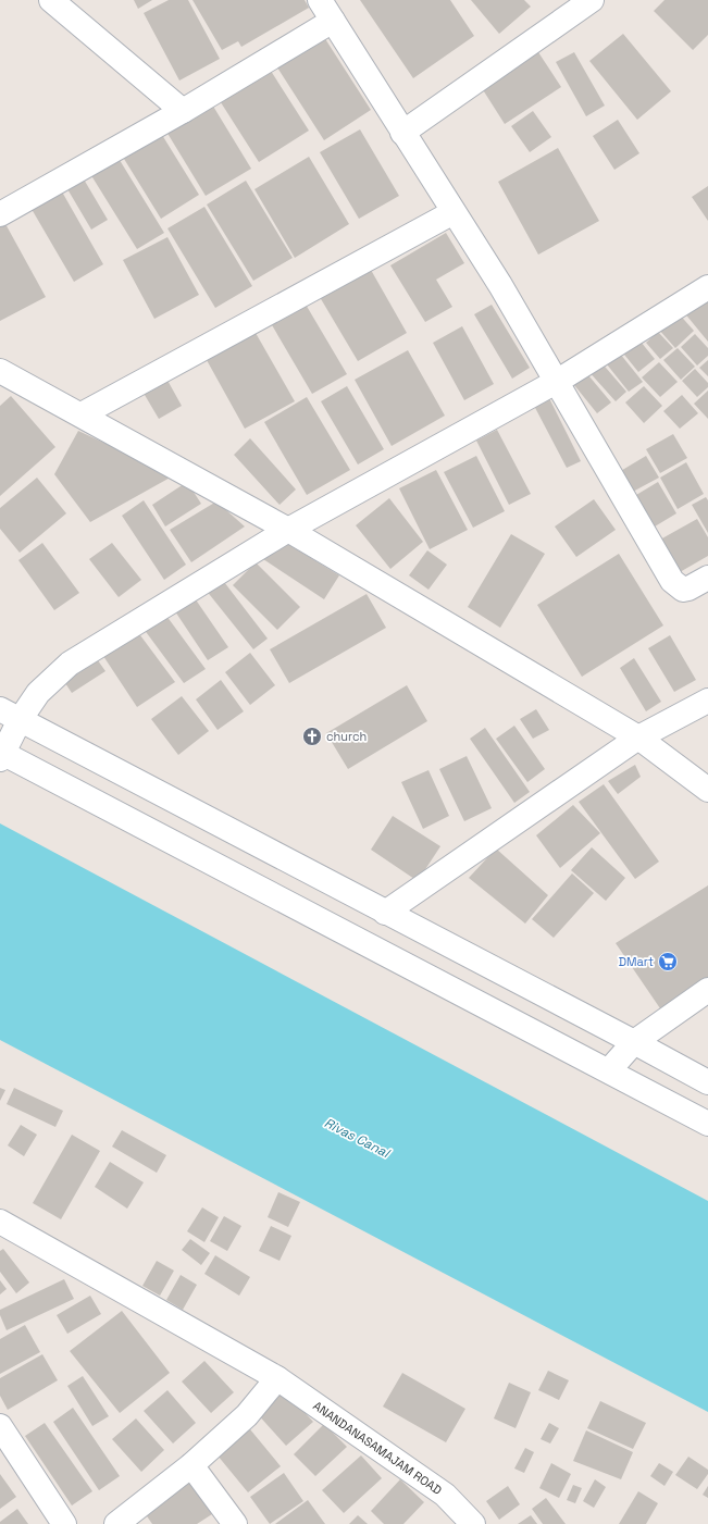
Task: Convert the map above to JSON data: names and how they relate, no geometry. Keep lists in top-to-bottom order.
{
  "streets": {
    "street": ["ANANDANASAMAJAM ROAD"]
  },
  "water": ["Rivas Canal"],
  "places": {
    "church": ["church"],
    "supermarket": ["DMart"]
  }
}
